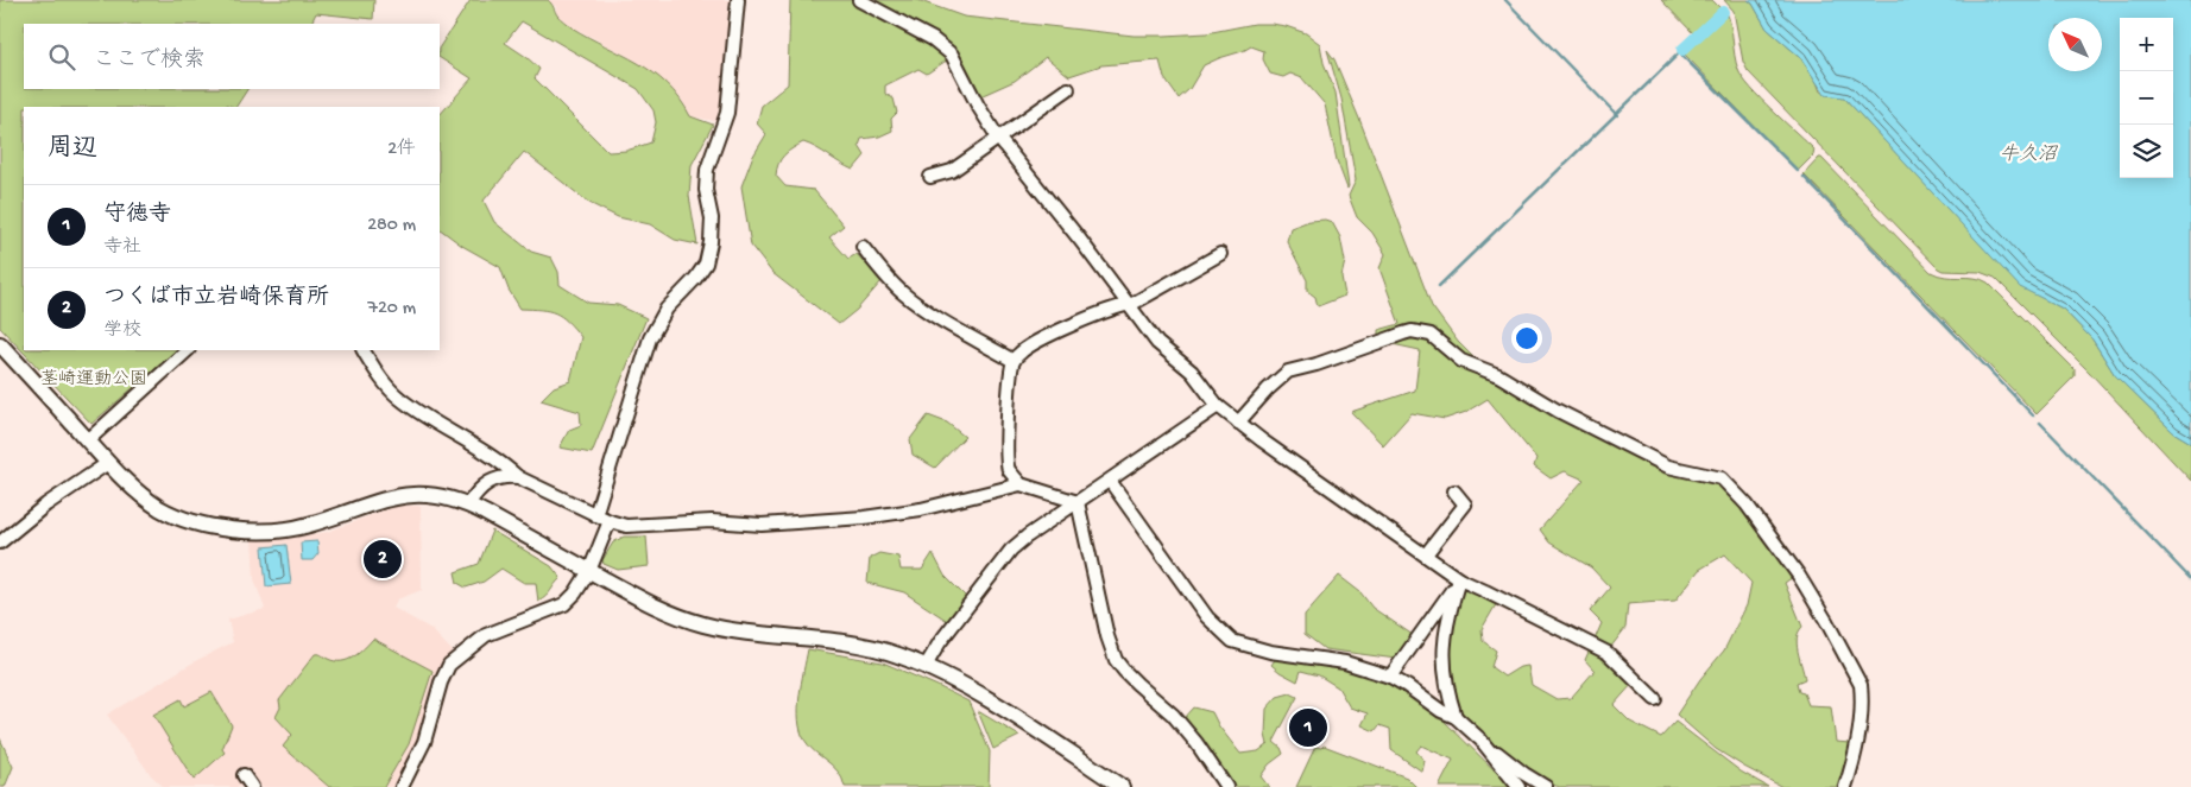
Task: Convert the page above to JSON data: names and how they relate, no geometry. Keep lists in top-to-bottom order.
{
  "water": ["牛久沼"],
  "parks": ["茎崎運動公園"],
  "north": "top left",
  "page": {
    "map_buttons": ["+", "−"],
    "search": "ここで検索",
    "heading": ["周辺", "2件"],
    "list": [
      {
        "mark": "1",
        "name": "守徳寺",
        "note": "寺社",
        "value": "280 m"
      },
      {
        "mark": "2",
        "name": "つくば市立岩崎保育所",
        "note": "学校",
        "value": "720 m"
      }
    ],
    "pins": ["2", "1"]
  }
}
